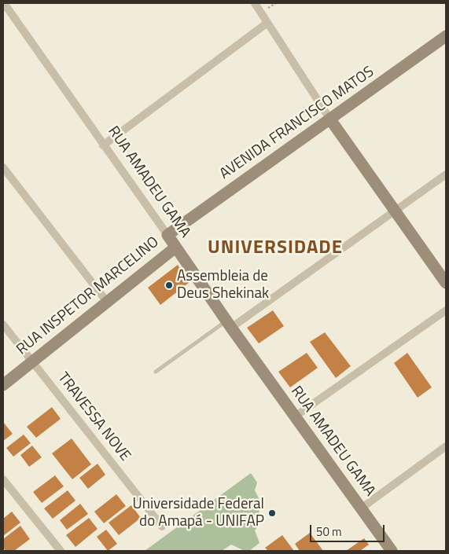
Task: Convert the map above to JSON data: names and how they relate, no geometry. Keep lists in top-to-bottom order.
{
  "streets": {
    "street": [
      "AVENIDA FRANCISCO MATOS",
      "RUA AMADEU GAMA",
      "RUA INSPETOR MARCELINO",
      "TRAVESSA NOVE"
    ]
  },
  "crossings": [
    ["AVENIDA FRANCISCO MATOS", "RUA AMADEU GAMA"],
    ["RUA AMADEU GAMA", "RUA INSPETOR MARCELINO"],
    ["RUA INSPETOR MARCELINO", "TRAVESSA NOVE"]
  ],
  "districts": ["UNIVERSIDADE"],
  "places": ["Assembleia de Deus Shekinak", "Universidade Federal do Amapá - UNIFAP"],
  "scale_bar": "50 m"
}
